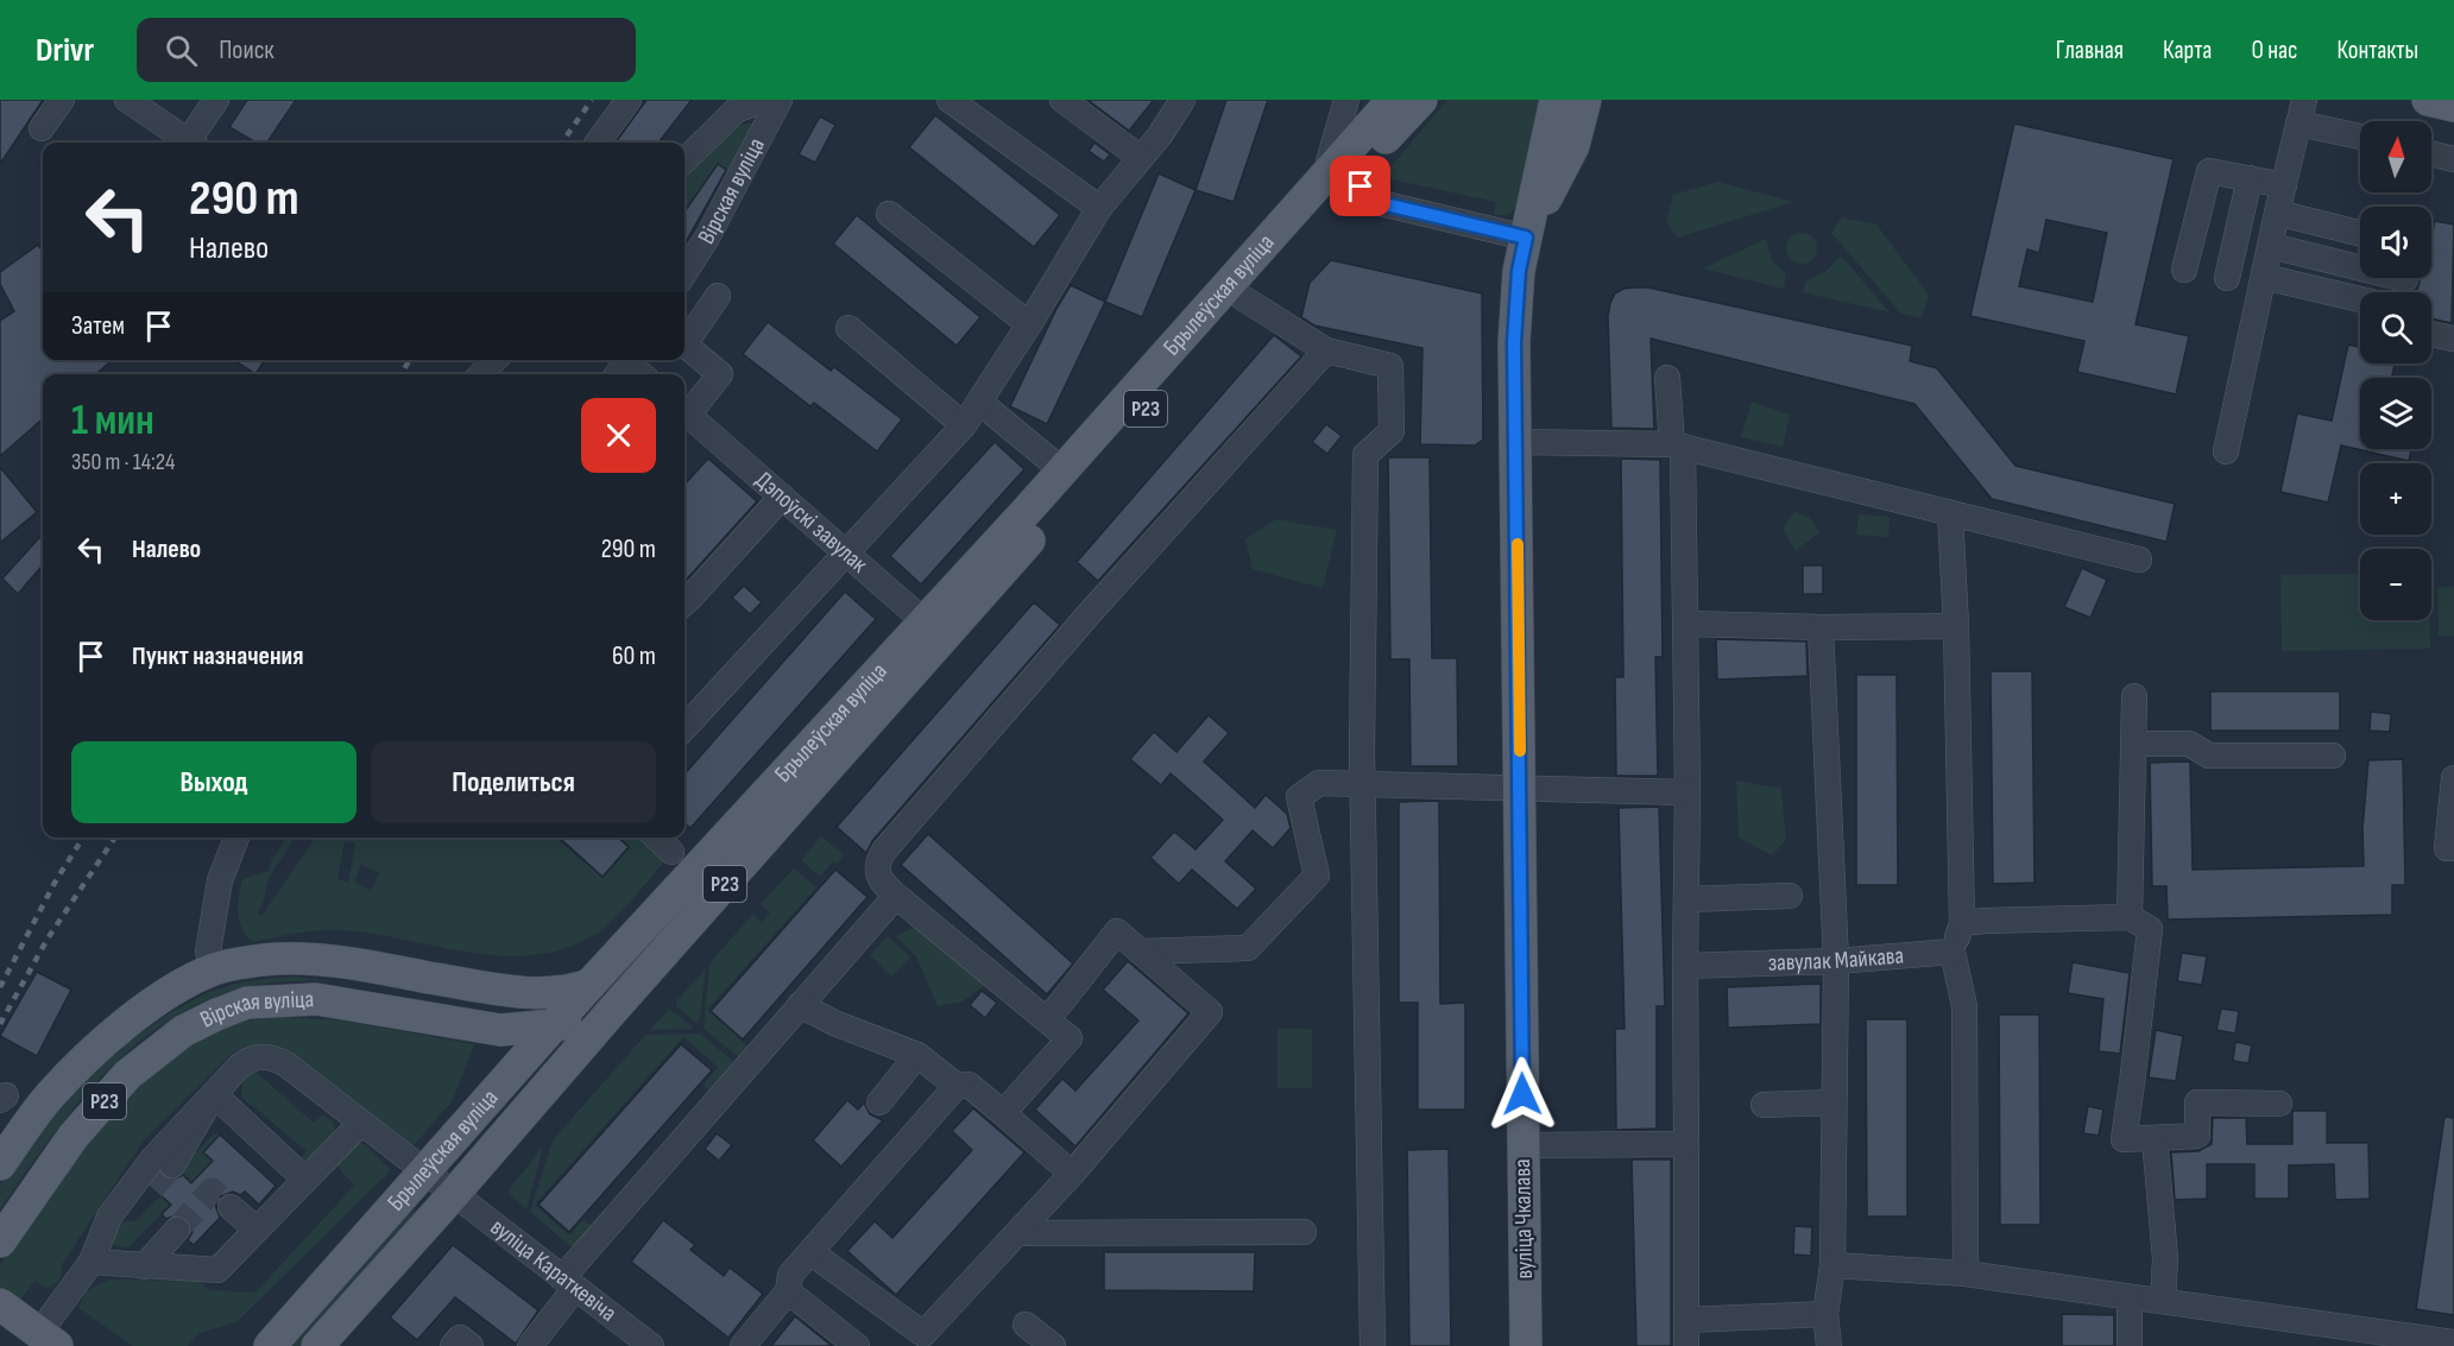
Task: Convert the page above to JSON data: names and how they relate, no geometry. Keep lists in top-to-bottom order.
{
  "streets": {
    "main road": [
      "Вірская вуліца",
      "Брылеўская вуліца",
      "Р23",
      "вуліца Чкалава"
    ],
    "street": ["Дэпоўскі завулак", "завулак Майкава", "вуліца Караткевіча"]
  },
  "crossings": [
    ["Вірская вуліца", "Брылеўская вуліца"],
    ["Брылеўская вуліца", "Дэпоўскі завулак"],
    ["Брылеўская вуліца", "вуліца Караткевіча"]
  ],
  "north": "top",
  "page": {
    "header": "Drivr",
    "search": "Поиск",
    "nav": [
      "Главная",
      "Карта",
      "О нас",
      "Контакты"
    ],
    "map_buttons": ["+", "−"],
    "turn": ["290 m", "Налево"],
    "then": "Затем",
    "heading": ["1 мин", "350 m · 14:24"],
    "list": [
      {
        "name": "Налево",
        "value": "290 m"
      },
      {
        "name": "Пункт назначения",
        "value": "60 m"
      }
    ],
    "buttons": ["Выход", "Поделиться"]
  }
}
